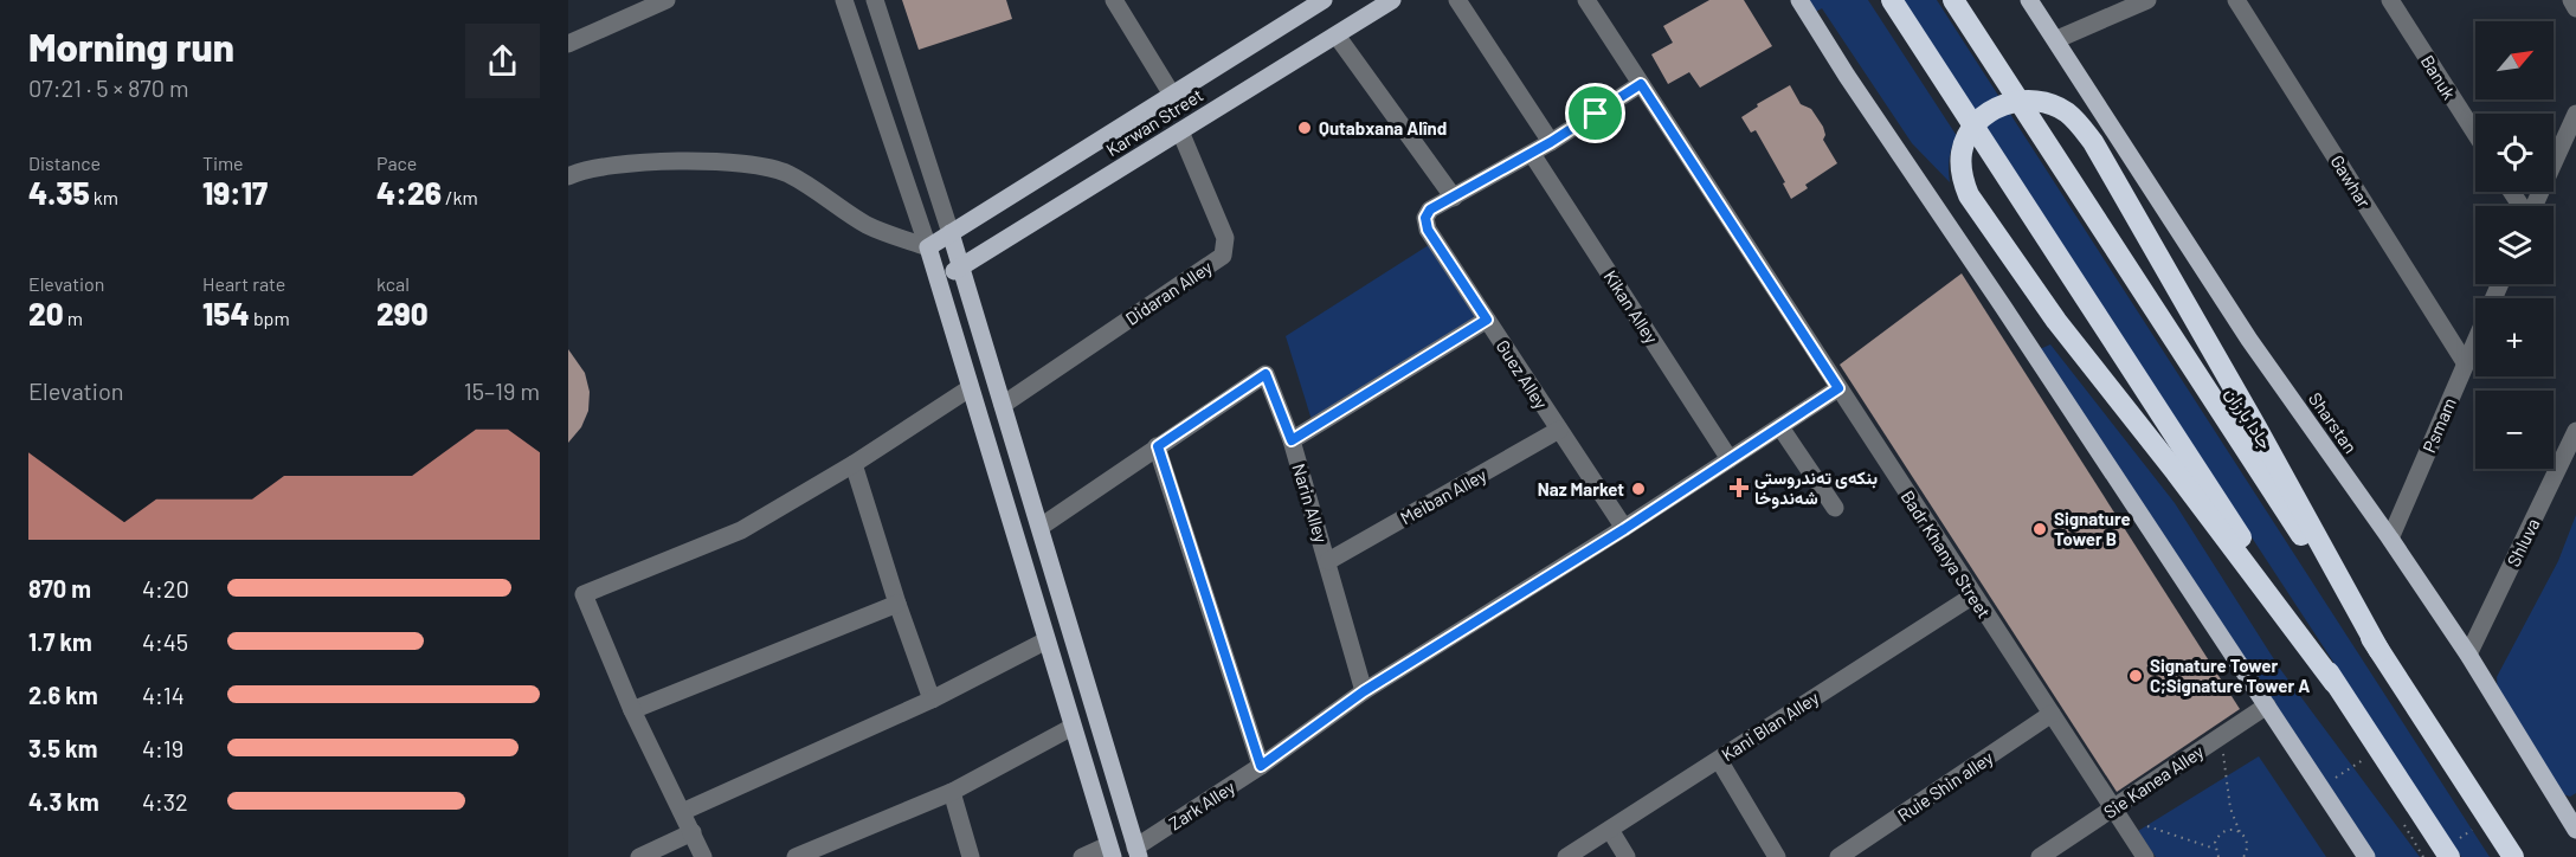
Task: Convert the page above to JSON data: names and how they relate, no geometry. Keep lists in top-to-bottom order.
{
  "streets": {
    "highway": ["جادا بارزان"],
    "main road": ["Karwan Street", "Sharstan"],
    "street": [
      "Banuk",
      "Gawhar",
      "Didaran Alley",
      "Kikan Alley",
      "Guez Alley",
      "Psmam",
      "Meiban Alley",
      "Narin Alley",
      "Shluva",
      "Badr Khanya Street",
      "Kani Blan Alley",
      "Sie Kanea Alley",
      "Ruie Shin alley",
      "Zark Alley"
    ]
  },
  "crossings": [
    ["Karwan Street", "Didaran Alley"],
    ["Gawhar", "Psmam"],
    ["Kikan Alley", "Guez Alley"],
    ["Kikan Alley", "Zark Alley"],
    ["Guez Alley", "Meiban Alley"],
    ["Guez Alley", "Badr Khanya Street"],
    ["Guez Alley", "Zark Alley"],
    ["Sharstan", "Psmam"],
    ["Sharstan", "Shluva"],
    ["Meiban Alley", "Narin Alley"],
    ["Narin Alley", "Zark Alley"],
    ["Badr Khanya Street", "Kani Blan Alley"],
    ["Badr Khanya Street", "Sie Kanea Alley"],
    ["Badr Khanya Street", "Ruie Shin alley"],
    ["Badr Khanya Street", "Zark Alley"]
  ],
  "places": {
    "other": [
      "Qutabxana Alînd",
      "Naz Market",
      "Signature Tower B",
      "Signature Tower C;Signature Tower A"
    ],
    "health": ["بنکەی تەندروستی شەندوخا"]
  },
  "north": "top right",
  "page": {
    "heading": ["Morning run", "07:21 · 5 × 870 m"],
    "map_buttons": ["+", "−"],
    "stats": [
      ["Distance", "4.35 km"],
      ["Time", "19:17"],
      ["Pace", "4:26 /km"],
      ["Elevation", "20 m"],
      ["Heart rate", "154 bpm"],
      ["kcal", "290"]
    ],
    "chart": ["Elevation", "15–19 m"],
    "list": [
      {
        "name": "870 m",
        "note": "4:20"
      },
      {
        "name": "1.7 km",
        "note": "4:45"
      },
      {
        "name": "2.6 km",
        "note": "4:14"
      },
      {
        "name": "3.5 km",
        "note": "4:19"
      },
      {
        "name": "4.3 km",
        "note": "4:32"
      }
    ]
  }
}
